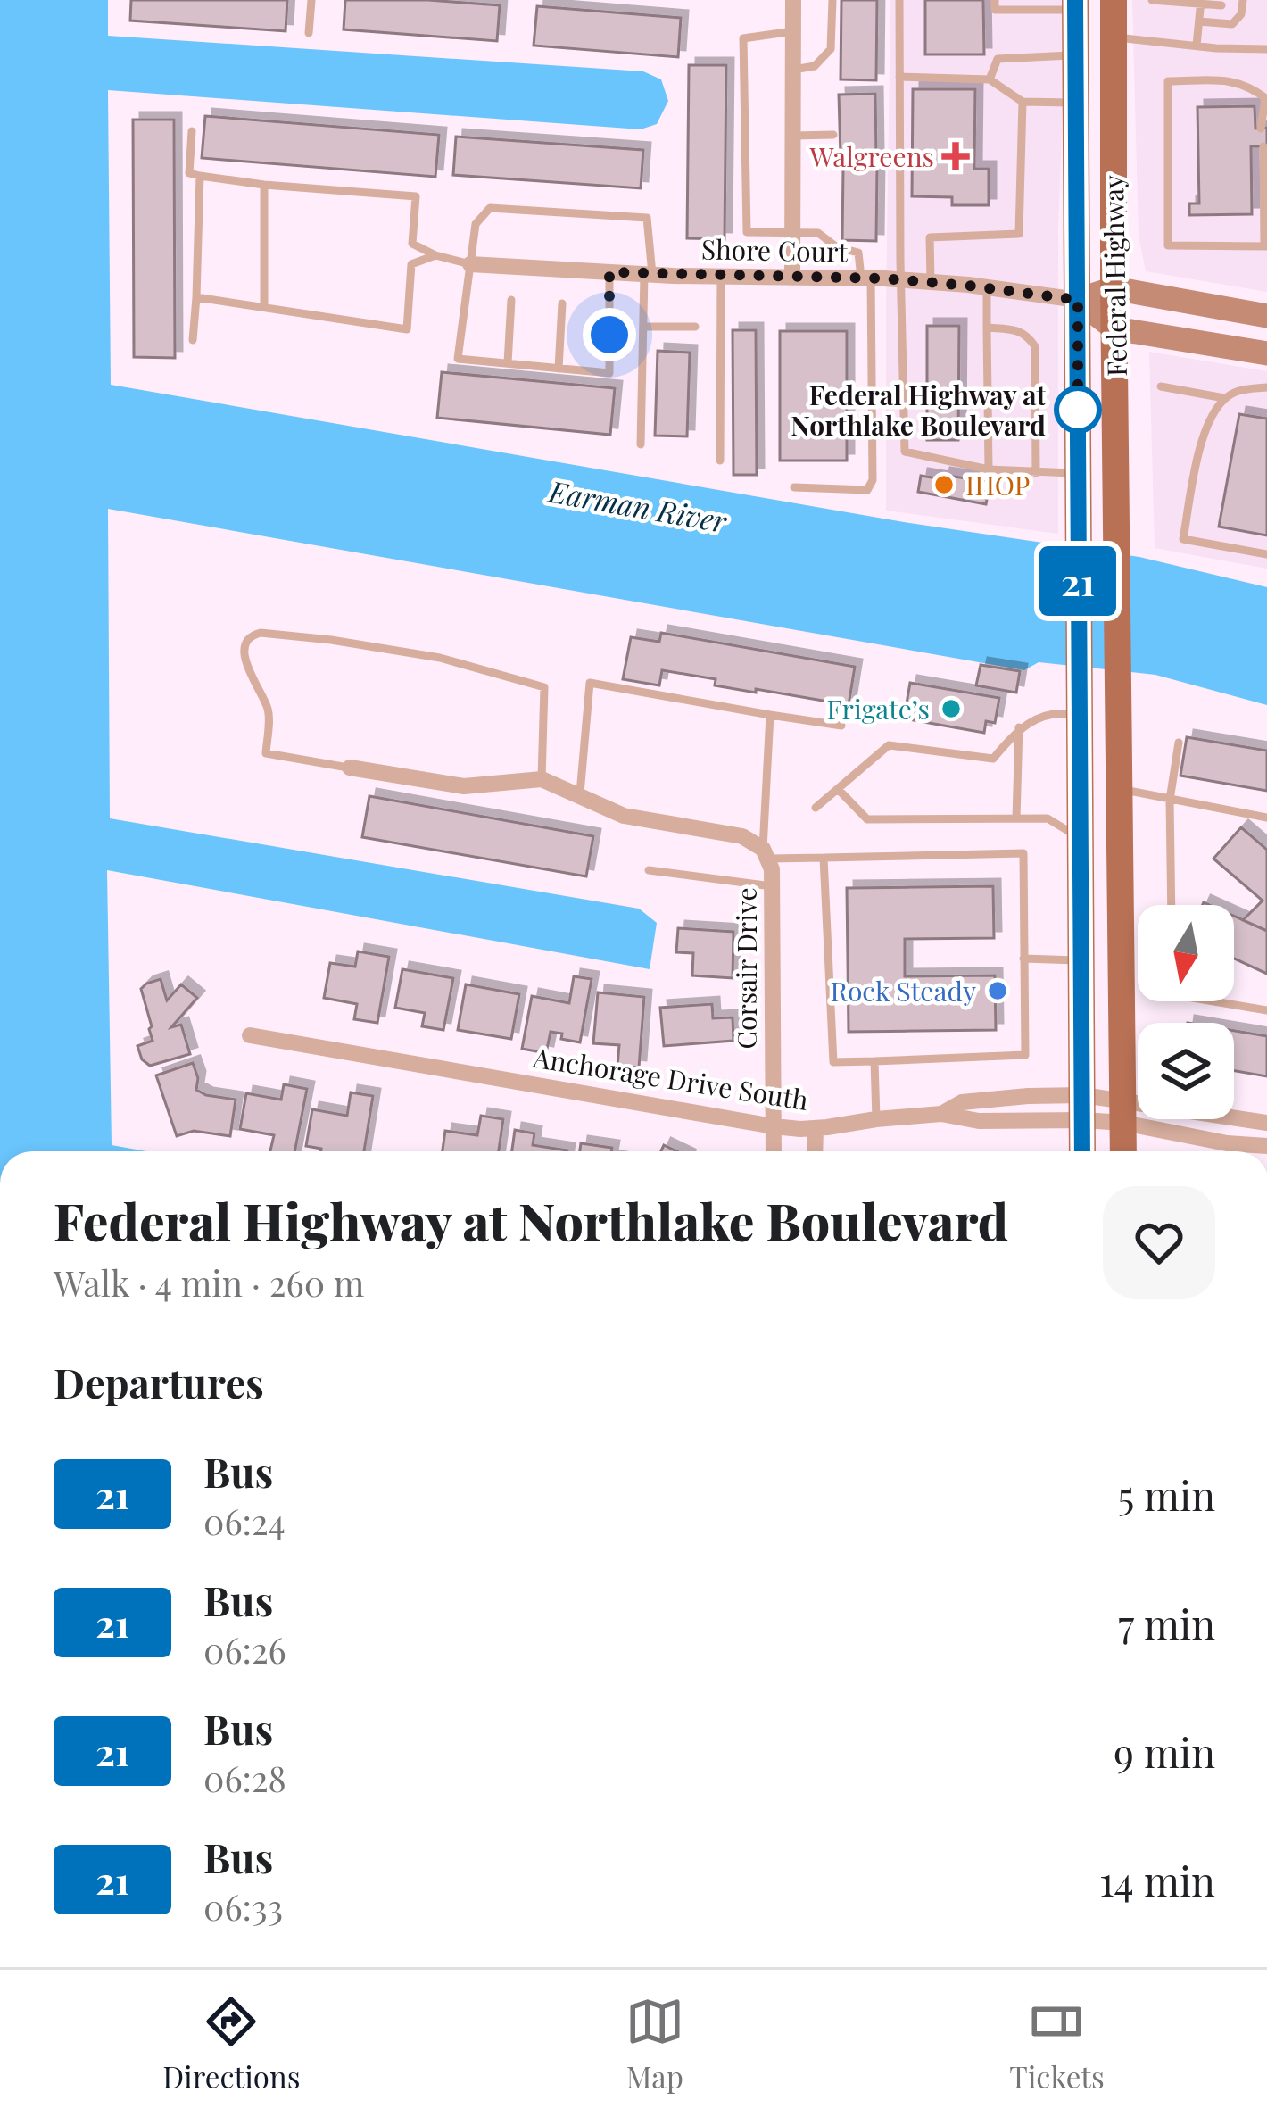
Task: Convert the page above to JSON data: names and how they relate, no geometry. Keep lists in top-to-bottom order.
{
  "streets": {
    "main road": ["Federal Highway"],
    "street": ["Shore Court", "Corsair Drive", "Anchorage Drive South"]
  },
  "crossings": [
    ["Shore Court", "Federal Highway"],
    ["Federal Highway", "Anchorage Drive South"],
    ["Corsair Drive", "Anchorage Drive South"]
  ],
  "water": ["Earman River"],
  "places": {
    "health": ["Walgreens"],
    "other": [
      "Federal Highway at Northlake Boulevard",
      "IHOP",
      "Frigate’s",
      "Rock Steady"
    ]
  },
  "lines": ["bus line 21"],
  "north": "bottom",
  "page": {
    "on_map": "21",
    "heading": [
      ["Federal Highway at Northlake Boulevard", "Walk · 4 min · 260 m"],
      "Departures"
    ],
    "list": [
      {
        "mark": "21",
        "name": "Bus",
        "note": "06:24",
        "value": "5 min"
      },
      {
        "mark": "21",
        "name": "Bus",
        "note": "06:26",
        "value": "7 min"
      },
      {
        "mark": "21",
        "name": "Bus",
        "note": "06:28",
        "value": "9 min"
      },
      {
        "mark": "21",
        "name": "Bus",
        "note": "06:33",
        "value": "14 min"
      }
    ],
    "tabs": ["Directions", "Map", "Tickets"]
  }
}
